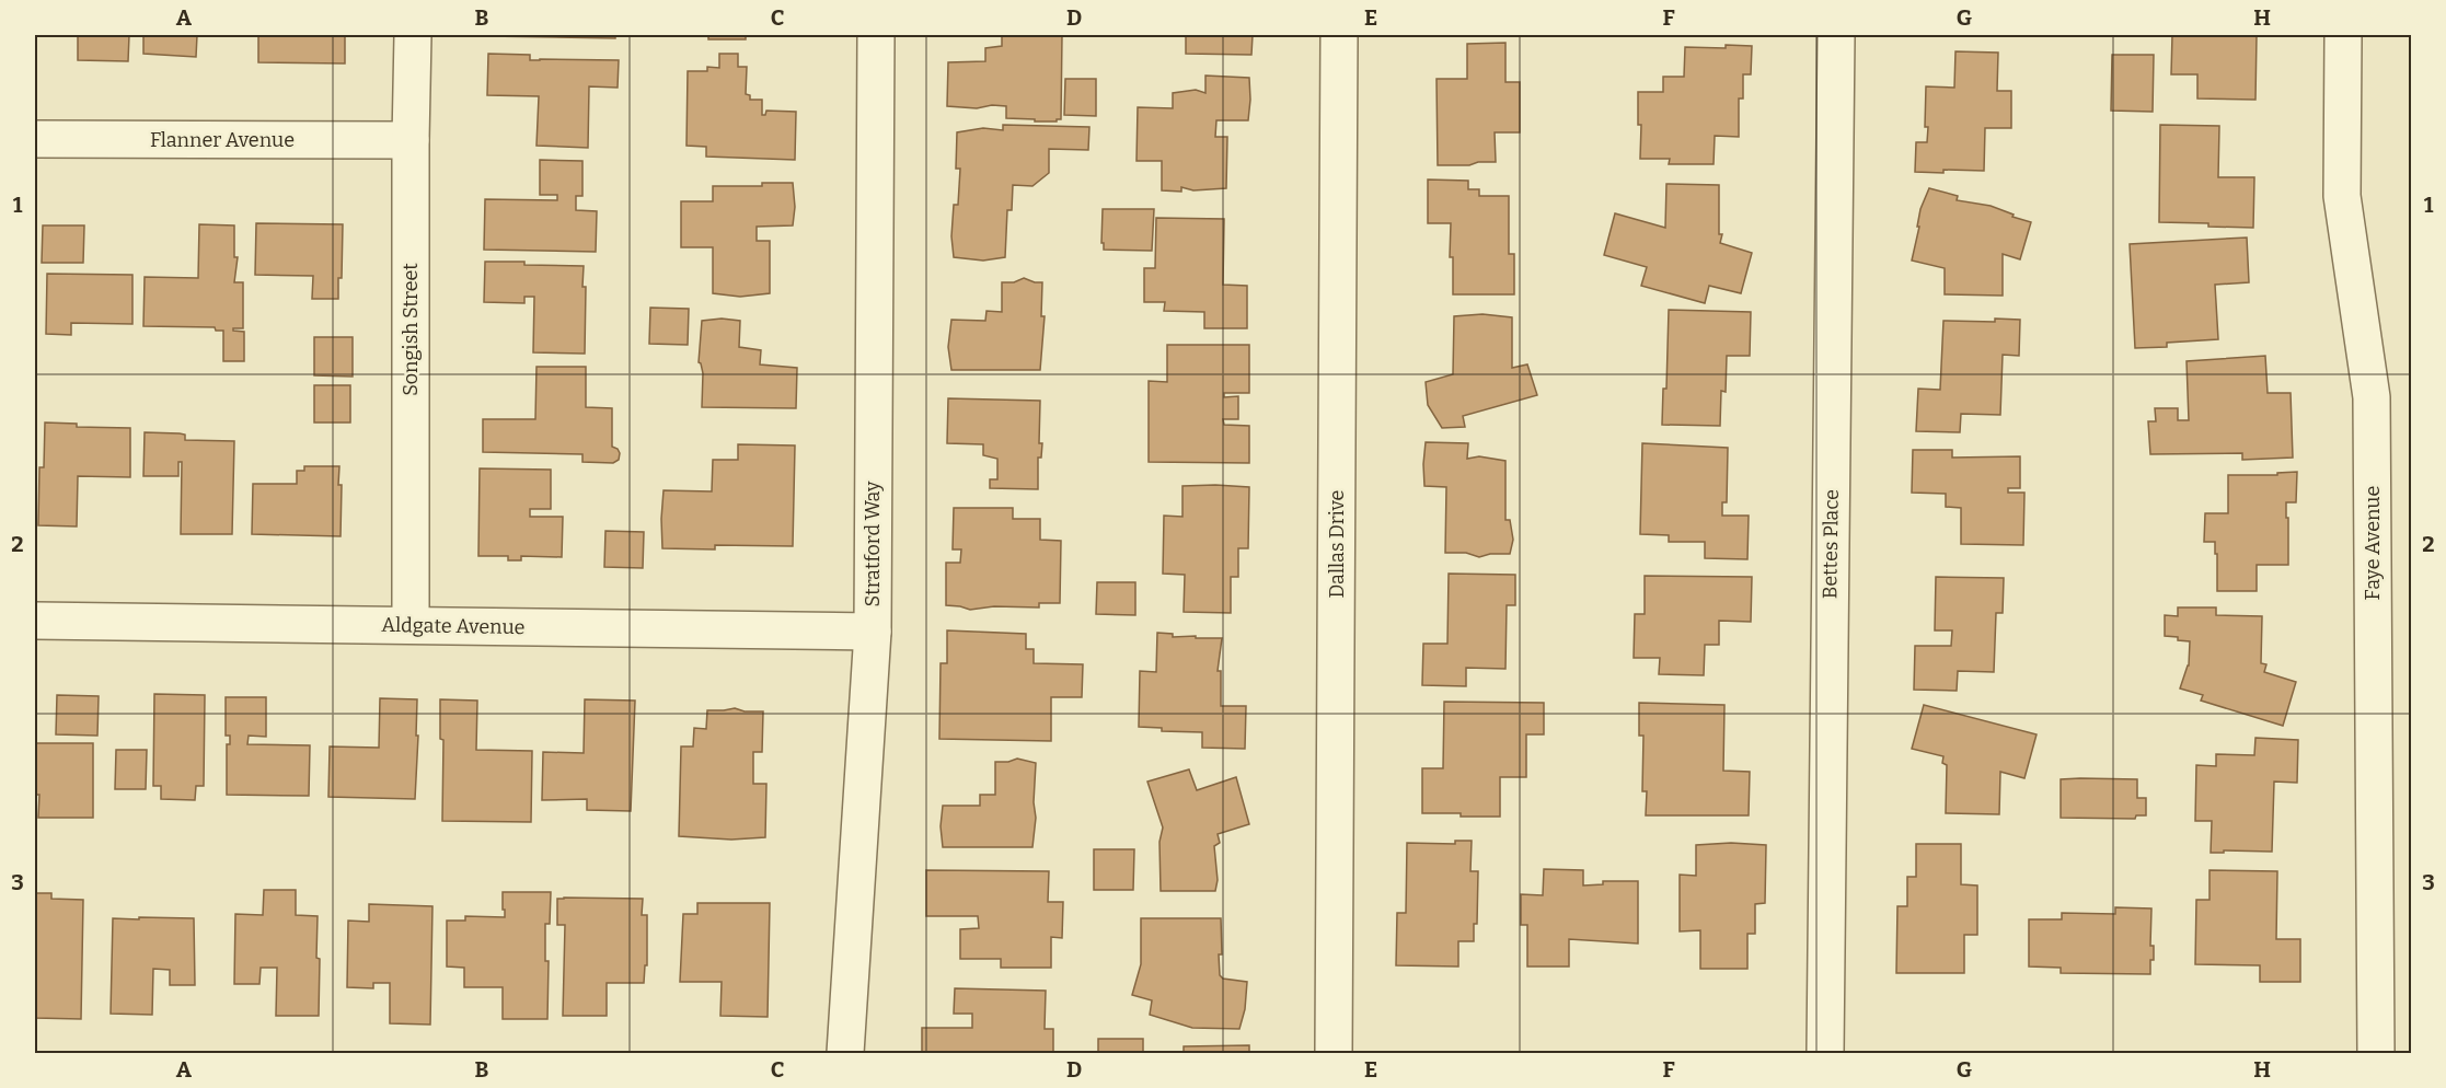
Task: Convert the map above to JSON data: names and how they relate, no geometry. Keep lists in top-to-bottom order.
{
  "streets": {
    "street": [
      "Flanner Avenue",
      "Songish Street",
      "Faye Avenue",
      "Stratford Way",
      "Dallas Drive",
      "Bettes Place",
      "Aldgate Avenue"
    ]
  },
  "crossings": [
    ["Flanner Avenue", "Songish Street"],
    ["Songish Street", "Aldgate Avenue"],
    ["Stratford Way", "Aldgate Avenue"]
  ],
  "grid": {
    "columns": [
      "A",
      "B",
      "C",
      "D",
      "E",
      "F",
      "G",
      "H"
    ],
    "rows": ["1", "2", "3"]
  }
}
